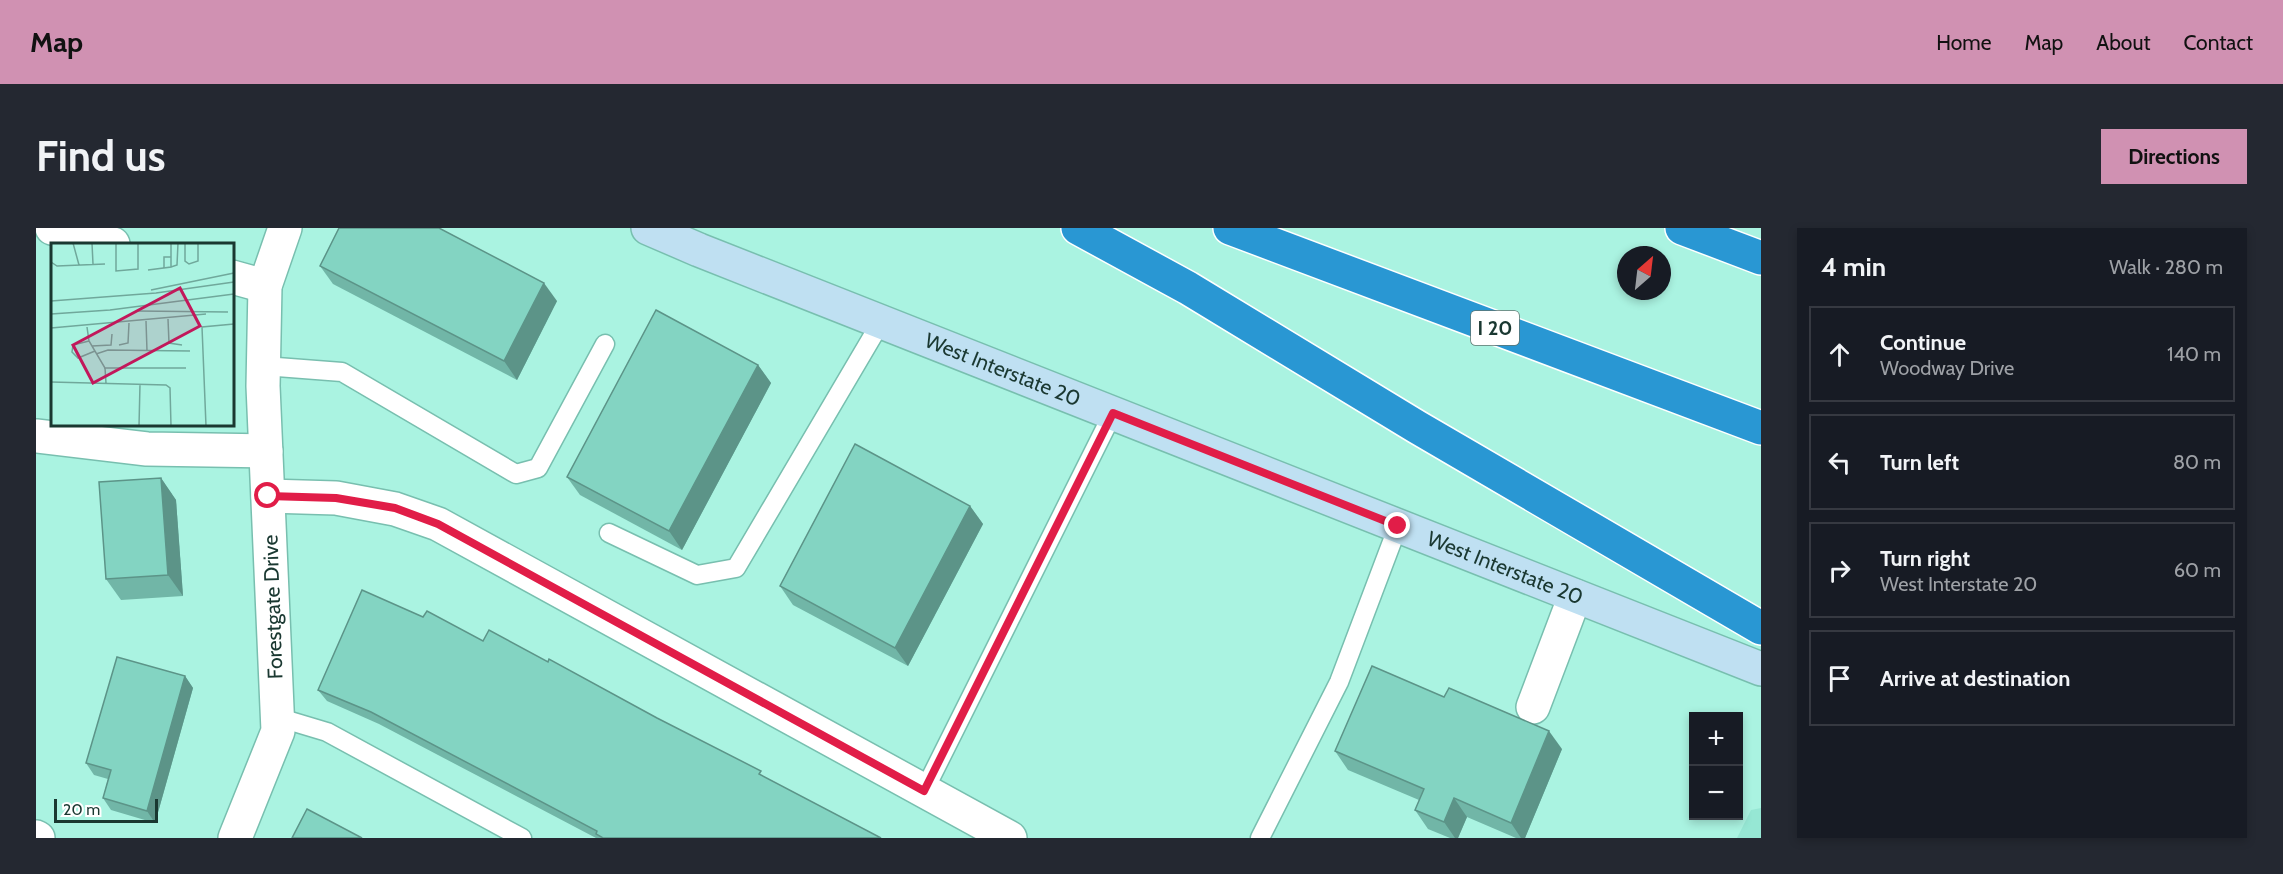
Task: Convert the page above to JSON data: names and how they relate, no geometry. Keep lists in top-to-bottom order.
{
  "streets": {
    "highway": ["I 20"],
    "main road": ["West Interstate 20"],
    "street": ["Forestgate Drive"]
  },
  "scale_bar": "20 m",
  "north": "top right",
  "page": {
    "header": "Map",
    "nav": [
      "Home",
      "Map",
      "About",
      "Contact"
    ],
    "buttons": "Directions",
    "title": "Find us",
    "heading": ["4 min", "Walk · 280 m"],
    "list": [
      ["Continue", "Woodway Drive", "140 m"],
      ["Turn left", "80 m"],
      ["Turn right", "West Interstate 20", "60 m"],
      "Arrive at destination"
    ],
    "map_buttons": ["+", "−"],
    "scale": "20 m"
  }
}
